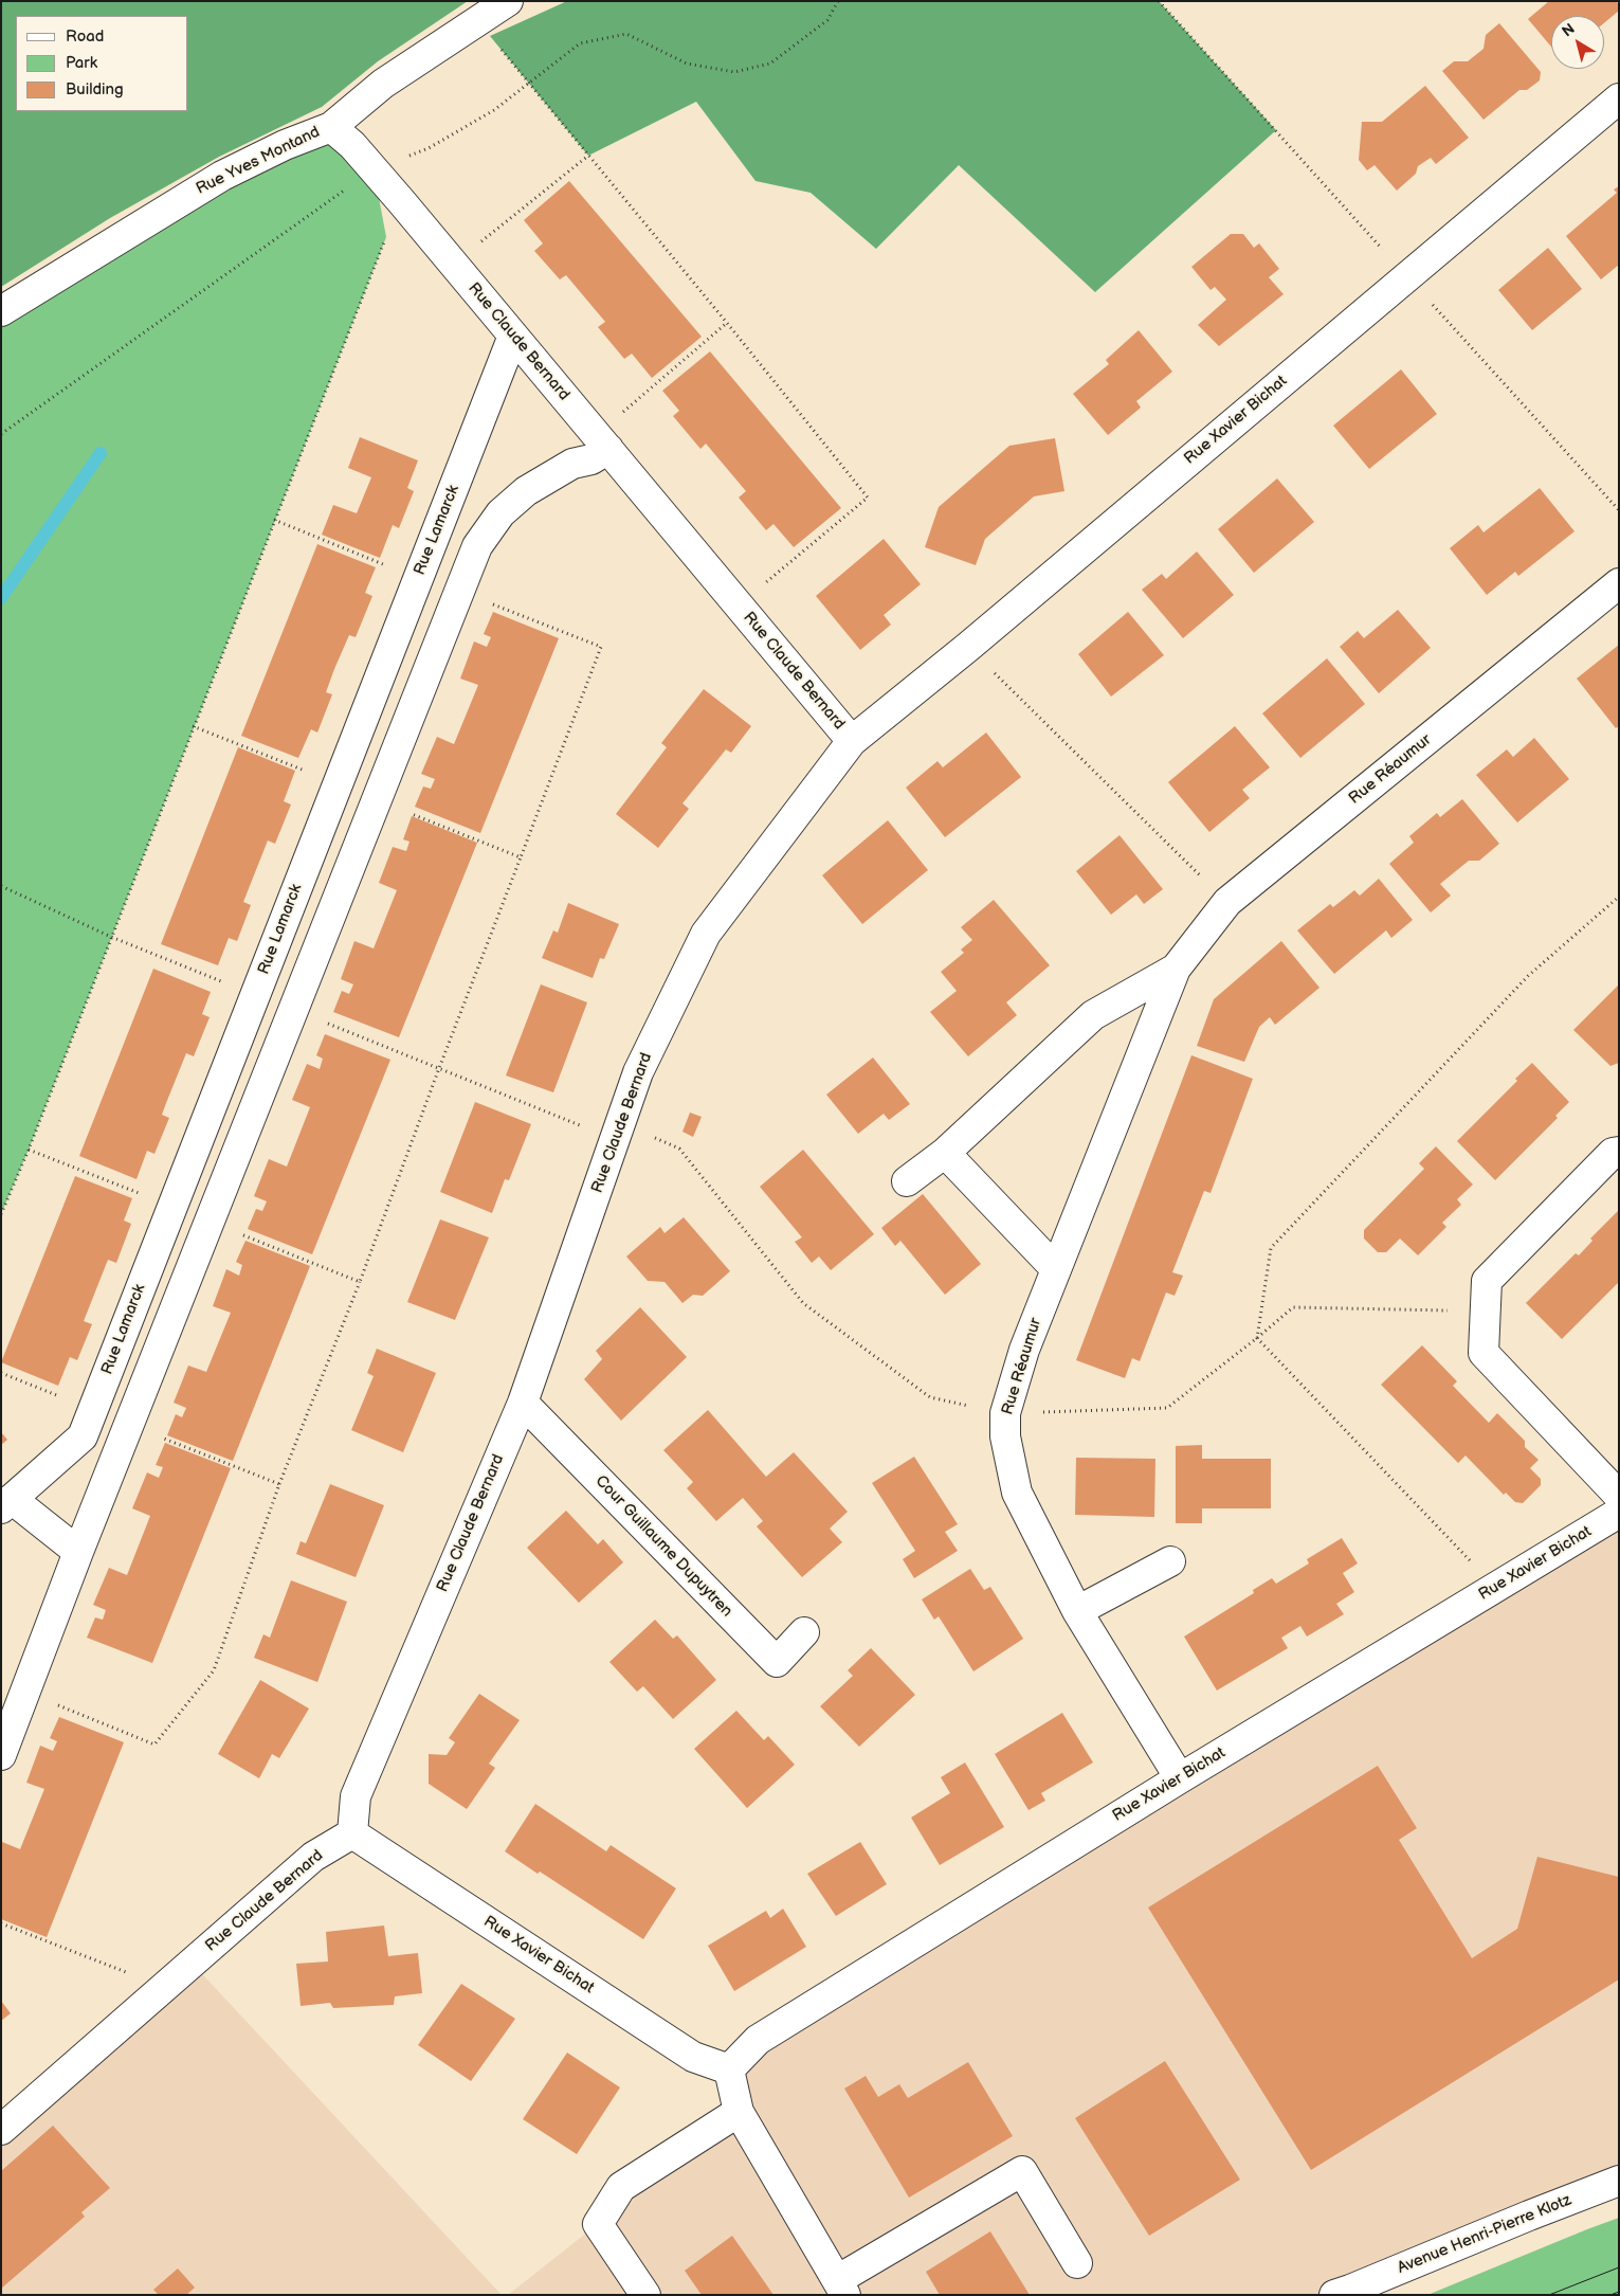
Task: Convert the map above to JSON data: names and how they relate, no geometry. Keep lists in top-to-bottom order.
{
  "streets": {
    "street": [
      "Rue Yves Montand",
      "Rue Claude Bernard",
      "Rue Xavier Bichat",
      "Rue Lamarck",
      "Rue Réaumur",
      "Cour Guillaume Dupuytren",
      "Avenue Henri-Pierre Klotz"
    ]
  },
  "crossings": [
    ["Rue Yves Montand", "Rue Claude Bernard"],
    ["Rue Claude Bernard", "Rue Xavier Bichat"],
    ["Rue Claude Bernard", "Rue Lamarck"],
    ["Rue Claude Bernard", "Cour Guillaume Dupuytren"],
    ["Rue Xavier Bichat", "Rue Réaumur"]
  ],
  "legend": ["Road", "Park", "Building"],
  "north": "top left"
}
